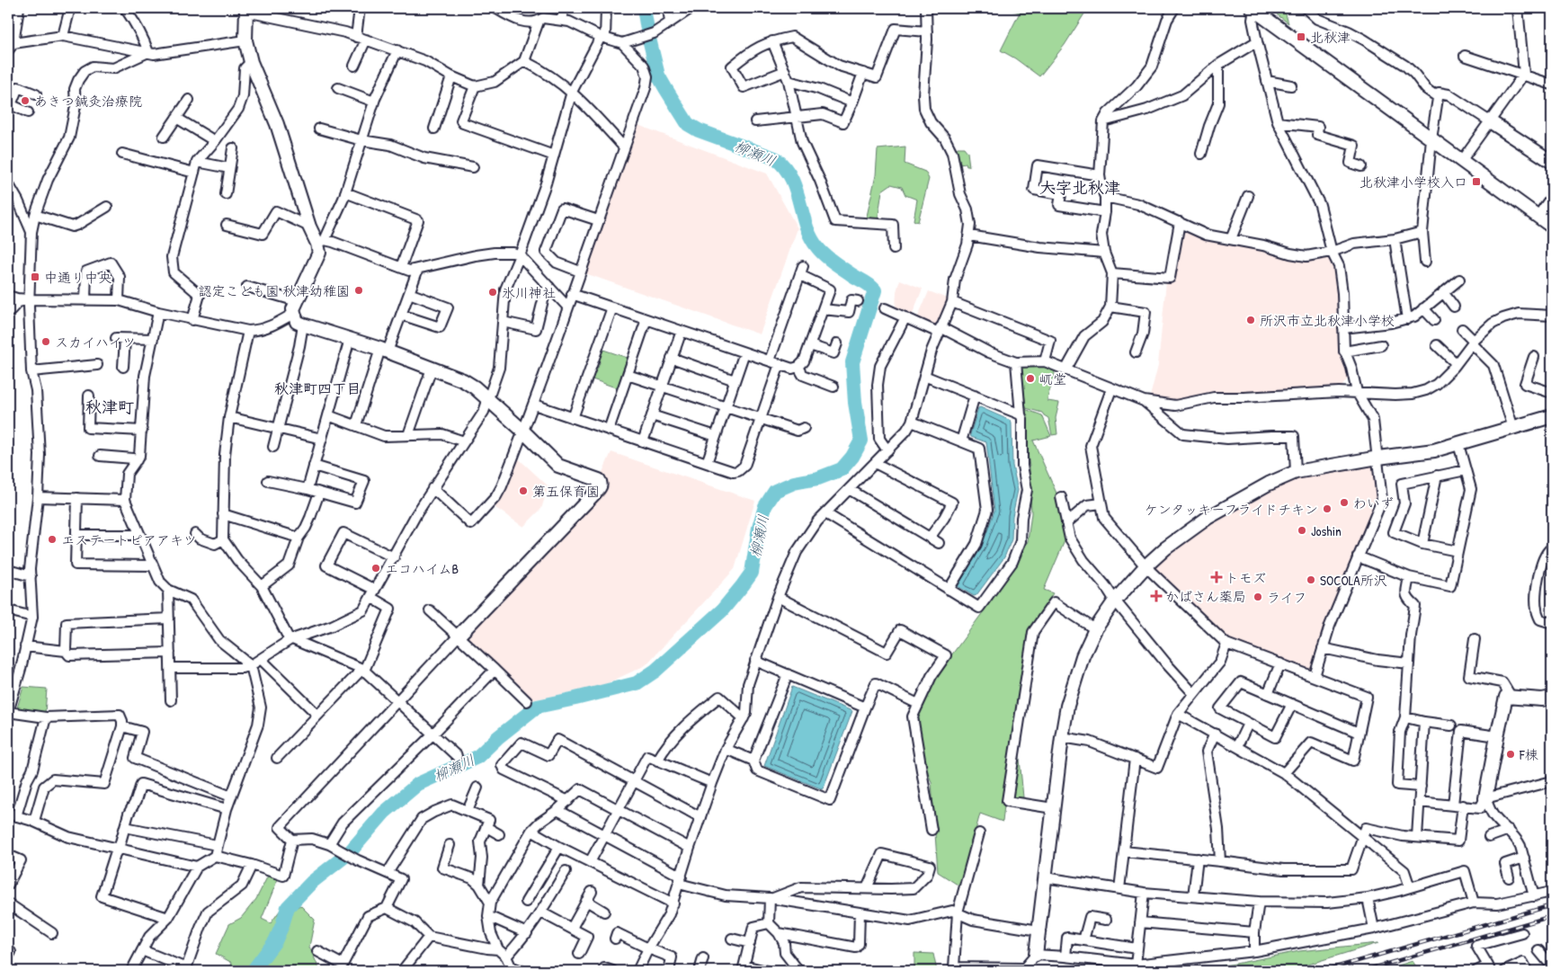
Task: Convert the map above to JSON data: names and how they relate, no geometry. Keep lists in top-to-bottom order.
{
  "districts": ["大字北秋津", "秋津町四丁目", "秋津町"],
  "water": ["柳瀬川"],
  "places": {
    "transit": ["北秋津", "北秋津小学校入口", "中通り中央"],
    "other": [
      "あきつ鍼灸治療院",
      "認定こども園 秋津幼稚園",
      "氷川神社",
      "所沢市立北秋津小学校",
      "スカイハイツ",
      "屼堂",
      "第五保育園",
      "わいず",
      "ケンタッキーフライドチキン",
      "Joshin",
      "エステートピアアキツ",
      "エコハイムB",
      "SOCOLA所沢",
      "ライフ",
      "F棟"
    ],
    "health": ["トモズ", "かばさん薬局"]
  }
}
